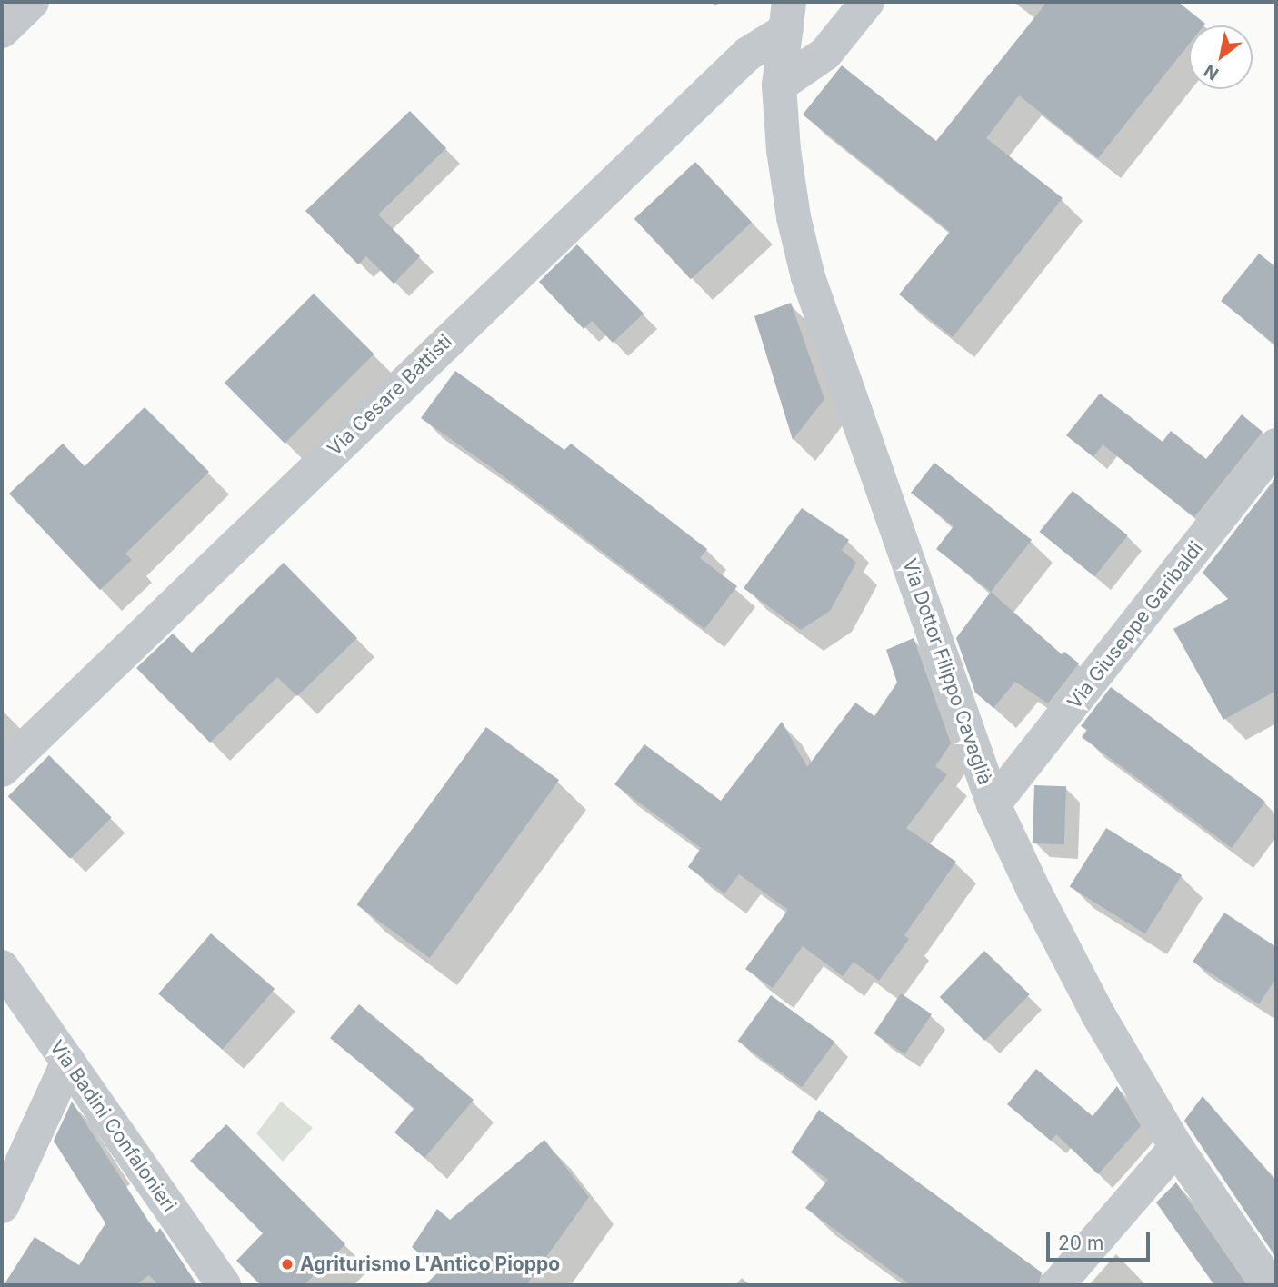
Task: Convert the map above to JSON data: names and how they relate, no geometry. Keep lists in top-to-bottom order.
{
  "streets": {
    "street": [
      "Via Cesare Battisti",
      "Via Giuseppe Garibaldi",
      "Via Dottor Filippo Cavaglià",
      "Via Badini Confalonieri"
    ]
  },
  "crossings": [
    ["Via Cesare Battisti", "Via Dottor Filippo Cavaglià"],
    ["Via Giuseppe Garibaldi", "Via Dottor Filippo Cavaglià"]
  ],
  "places": ["Agriturismo L'Antico Pioppo"],
  "scale_bar": "20 m",
  "north": "bottom left"
}
